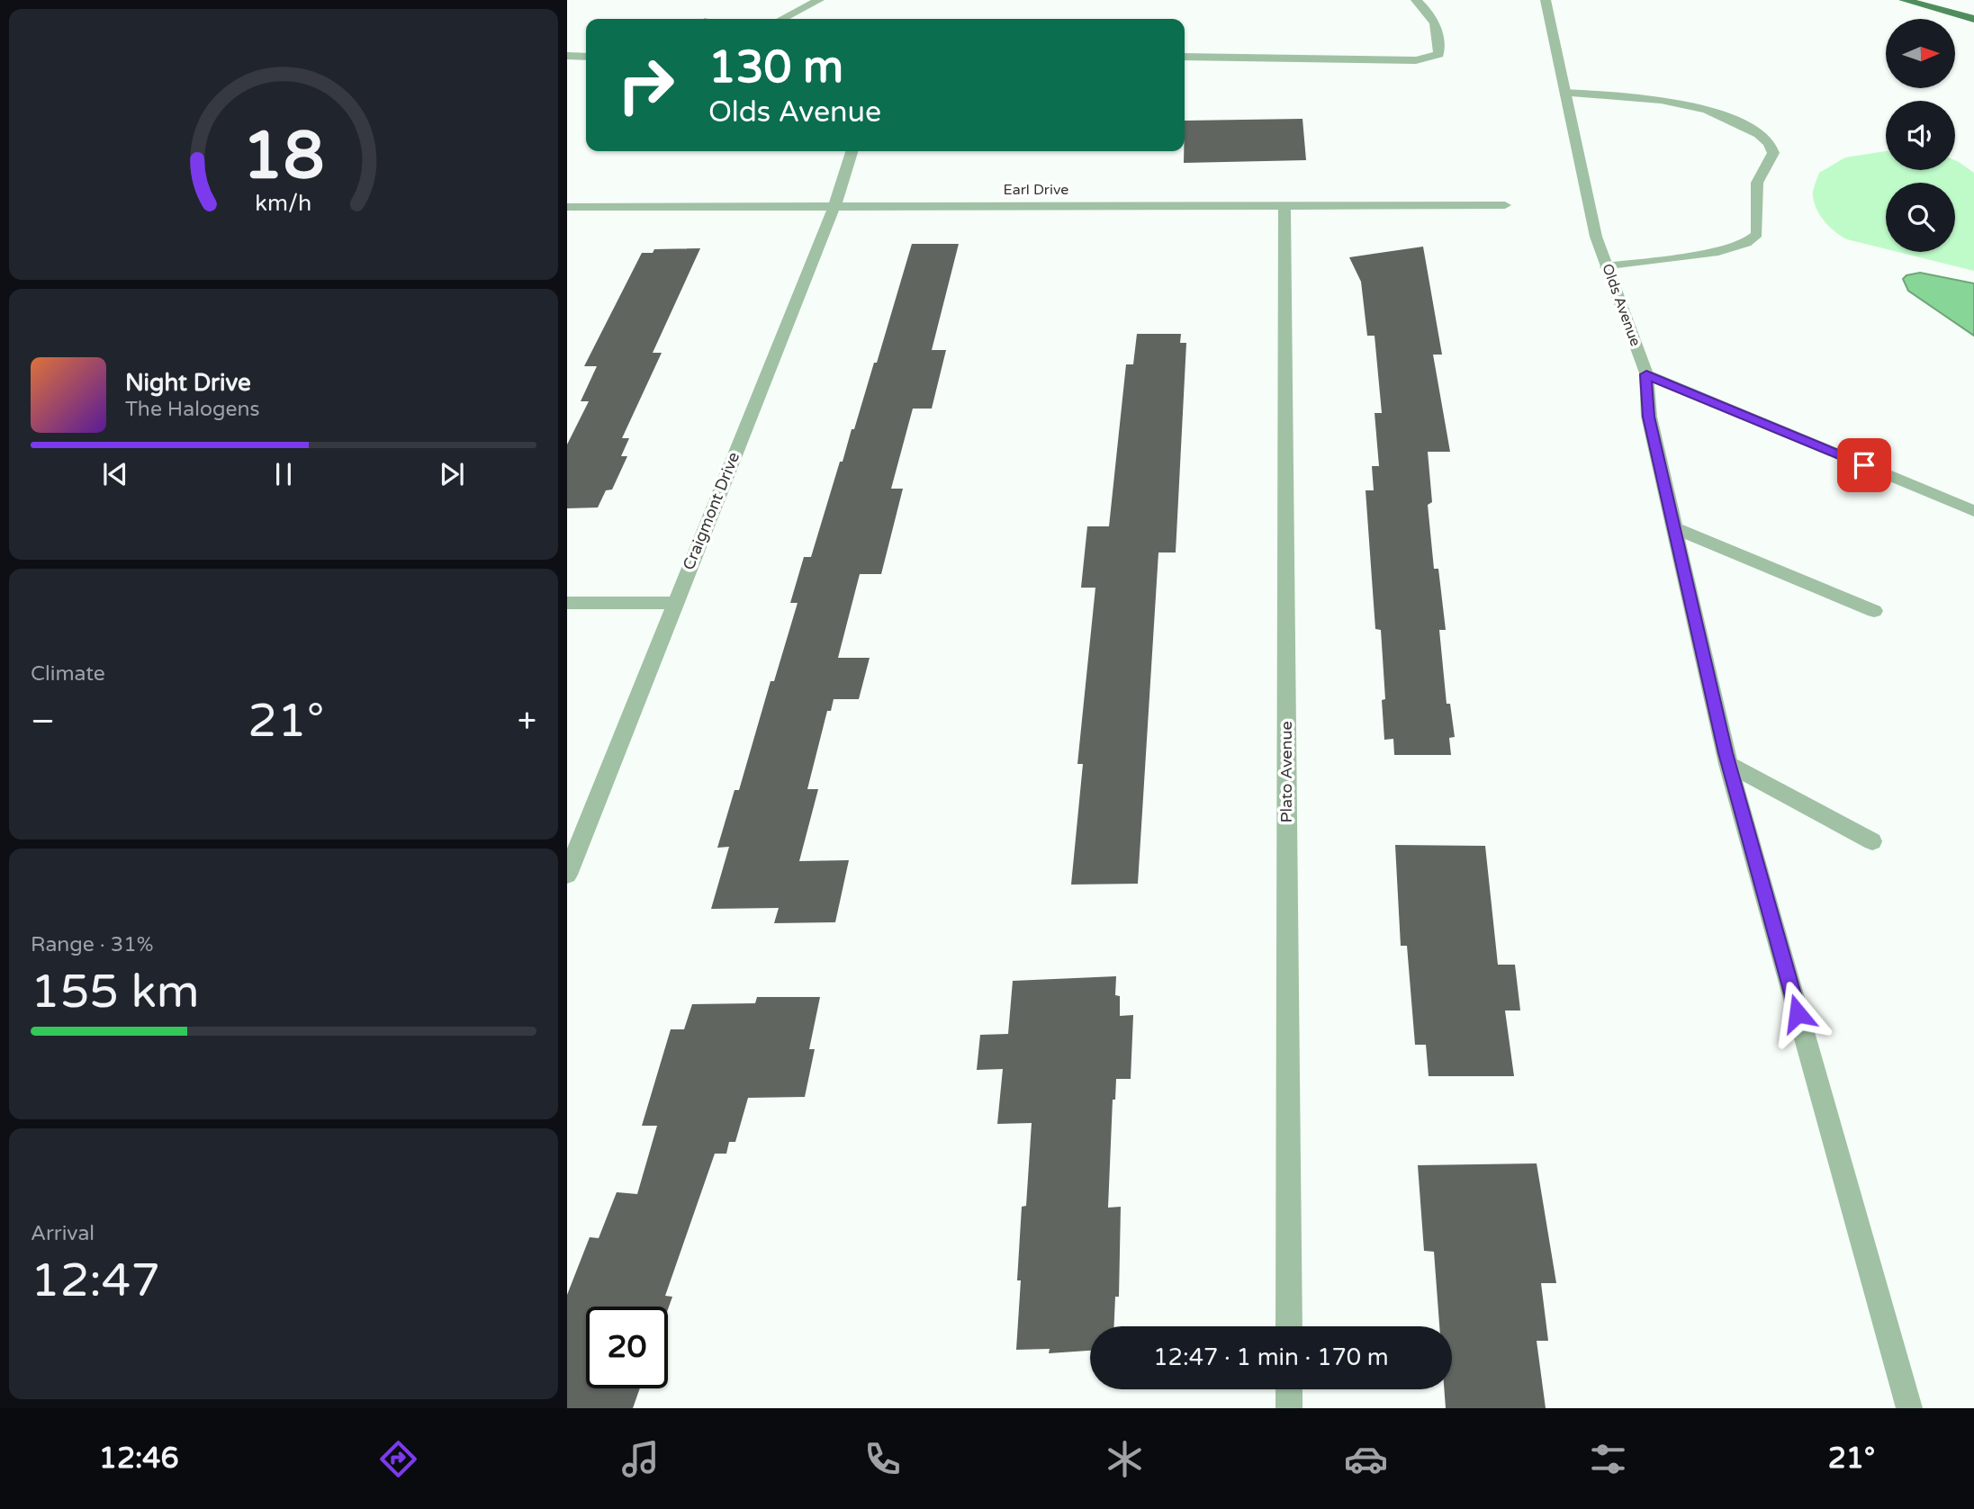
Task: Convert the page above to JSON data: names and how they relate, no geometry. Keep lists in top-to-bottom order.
{
  "streets": {
    "street": [
      "Earl Drive",
      "Olds Avenue",
      "Craigmont Drive",
      "Plato Avenue"
    ]
  },
  "crossings": [
    ["Earl Drive", "Craigmont Drive"],
    ["Earl Drive", "Plato Avenue"]
  ],
  "north": "right",
  "page": {
    "turn": ["130 m", "Olds Avenue"],
    "song": ["Night Drive", "The Halogens"],
    "tile": [
      "Climate",
      ["Range · 31%", "155 km"],
      ["Arrival", "12:47"]
    ],
    "heat": ["−", "21°", "+"],
    "limit": "20",
    "trip": "12:47 · 1 min · 170 m",
    "tabs": ["12:46", "21°"],
    "gauge": ["18", "km/h"]
  }
}
